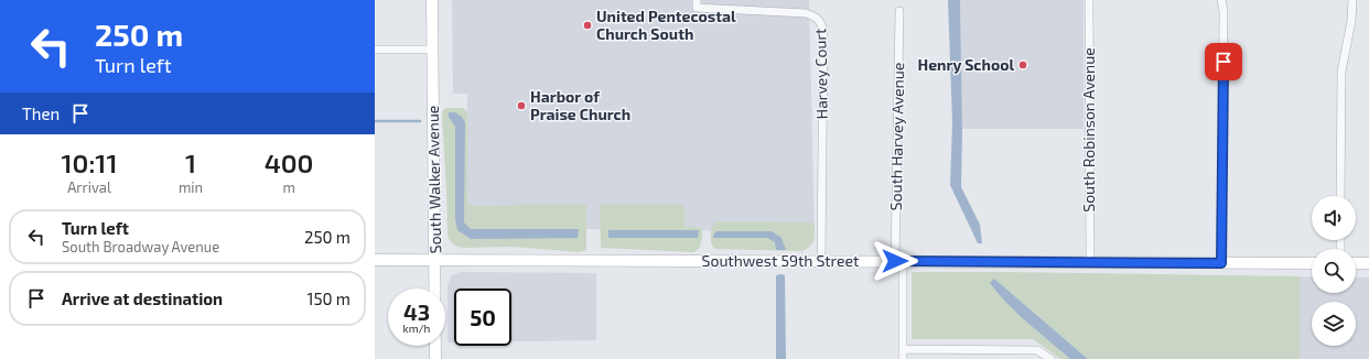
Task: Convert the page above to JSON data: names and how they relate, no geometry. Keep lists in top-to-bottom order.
{
  "streets": {
    "main road": ["South Walker Avenue", "Southwest 59th Street"],
    "street": ["Harvey Court", "South Robinson Avenue", "South Harvey Avenue"]
  },
  "crossings": [
    ["Harvey Court", "Southwest 59th Street"],
    ["South Robinson Avenue", "Southwest 59th Street"],
    ["South Harvey Avenue", "Southwest 59th Street"],
    ["South Walker Avenue", "Southwest 59th Street"]
  ],
  "places": ["United Pentecostal Church South", "Henry School", "Harbor of Praise Church"],
  "page": {
    "turn": ["250 m", "Turn left"],
    "then": "Then",
    "eta": [
      "10:11",
      "Arrival",
      "1",
      "min",
      "400",
      "m"
    ],
    "list": [
      {
        "name": "Turn left",
        "note": "South Broadway Avenue",
        "value": "250 m"
      },
      {
        "name": "Arrive at destination",
        "value": "150 m"
      }
    ],
    "speed": "43 km/h",
    "limit": "50"
  }
}
